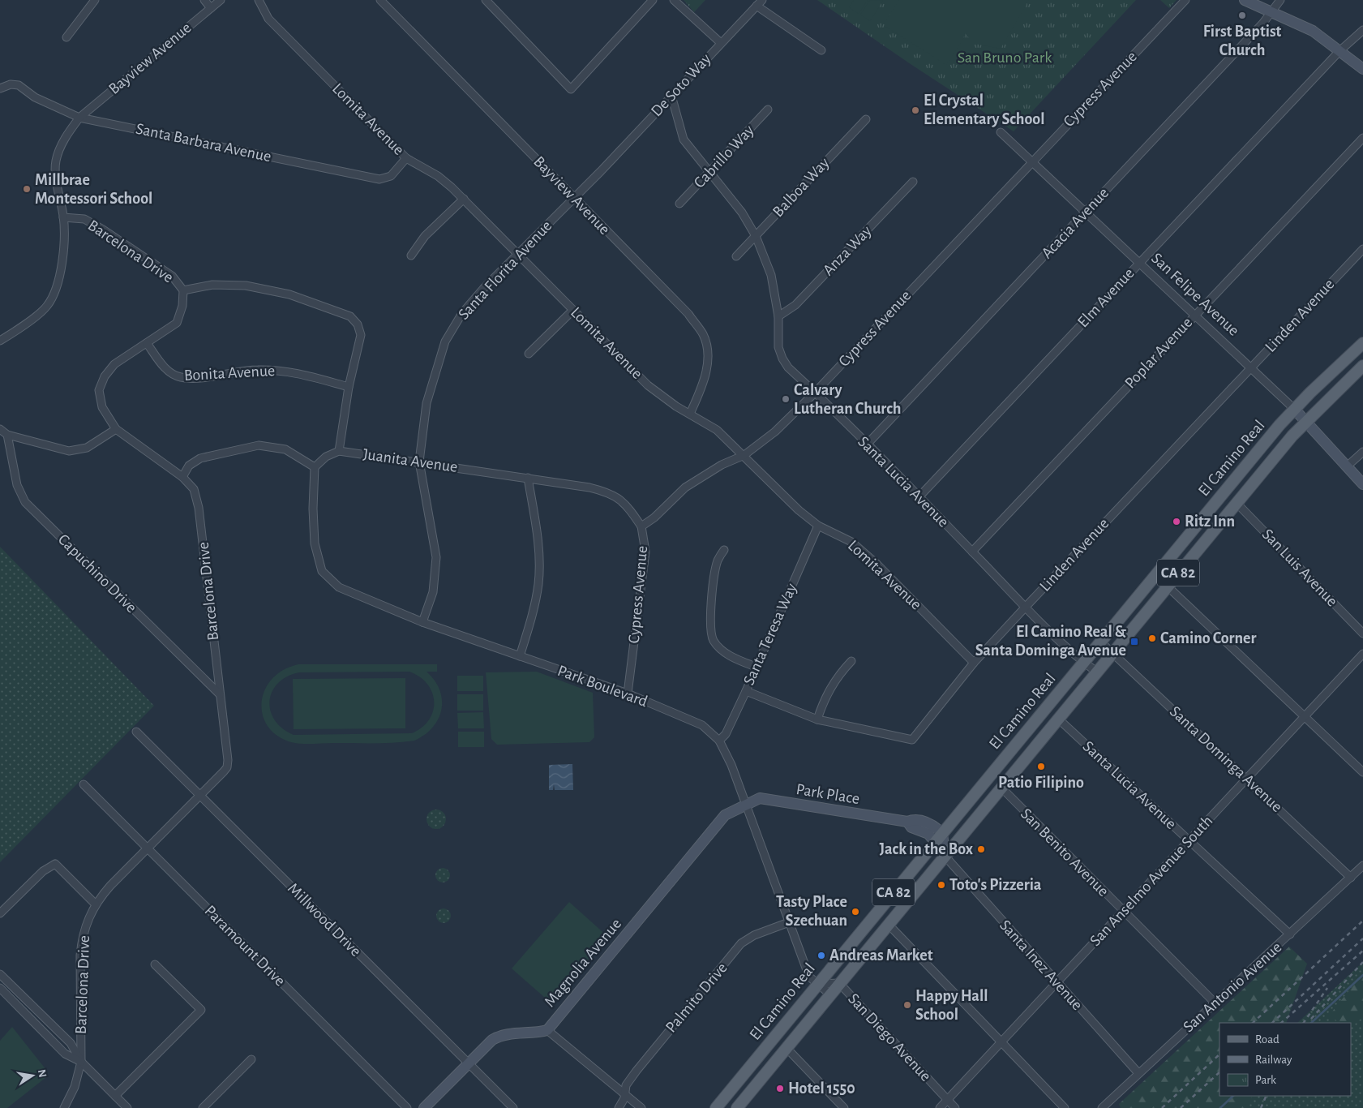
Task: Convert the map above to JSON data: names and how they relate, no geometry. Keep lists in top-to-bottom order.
{
  "streets": {
    "main road": [
      "San Felipe Avenue",
      "El Camino Real",
      "CA 82",
      "Park Place",
      "Magnolia Avenue"
    ],
    "street": [
      "Bayview Avenue",
      "De Soto Way",
      "Cypress Avenue",
      "Lomita Avenue",
      "Santa Barbara Avenue",
      "Cabrillo Way",
      "Balboa Way",
      "Acacia Avenue",
      "Anza Way",
      "Barcelona Drive",
      "Santa Florita Avenue",
      "Elm Avenue",
      "Linden Avenue",
      "Poplar Avenue",
      "Bonita Avenue",
      "Juanita Avenue",
      "Santa Lucia Avenue",
      "San Luis Avenue",
      "Capuchino Drive",
      "Santa Teresa Way",
      "Park Boulevard",
      "Santa Dominga Avenue",
      "San Benito Avenue",
      "San Anselmo Avenue South",
      "Millwood Drive",
      "Paramount Drive",
      "Santa Inez Avenue",
      "San Antonio Avenue",
      "Palmito Drive",
      "San Diego Avenue"
    ]
  },
  "crossings": [
    ["Bayview Avenue", "Lomita Avenue"],
    ["Bayview Avenue", "Santa Barbara Avenue"],
    ["Bayview Avenue", "Barcelona Drive"],
    ["Bayview Avenue", "Santa Florita Avenue"],
    ["De Soto Way", "Santa Florita Avenue"],
    ["De Soto Way", "Santa Lucia Avenue"],
    ["Cypress Avenue", "Lomita Avenue"],
    ["Cypress Avenue", "San Felipe Avenue"],
    ["Cypress Avenue", "Juanita Avenue"],
    ["Cypress Avenue", "Santa Lucia Avenue"],
    ["Cypress Avenue", "Park Boulevard"],
    ["Lomita Avenue", "Santa Barbara Avenue"],
    ["Lomita Avenue", "Santa Florita Avenue"],
    ["Lomita Avenue", "Linden Avenue"],
    ["Lomita Avenue", "Santa Teresa Way"],
    ["Cabrillo Way", "Santa Lucia Avenue"],
    ["Balboa Way", "Santa Lucia Avenue"],
    ["Acacia Avenue", "San Felipe Avenue"],
    ["Acacia Avenue", "Santa Lucia Avenue"],
    ["Anza Way", "Santa Lucia Avenue"],
    ["Barcelona Drive", "Bonita Avenue"],
    ["Barcelona Drive", "Capuchino Drive"],
    ["Barcelona Drive", "Millwood Drive"],
    ["Barcelona Drive", "Paramount Drive"],
    ["Santa Florita Avenue", "Juanita Avenue"],
    ["Santa Florita Avenue", "Park Boulevard"],
    ["San Felipe Avenue", "Elm Avenue"],
    ["San Felipe Avenue", "Linden Avenue"],
    ["San Felipe Avenue", "Poplar Avenue"],
    ["San Felipe Avenue", "El Camino Real"],
    ["Elm Avenue", "Santa Lucia Avenue"],
    ["Linden Avenue", "Santa Lucia Avenue"],
    ["Linden Avenue", "Santa Teresa Way"],
    ["Poplar Avenue", "Santa Lucia Avenue"],
    ["El Camino Real", "Santa Lucia Avenue"],
    ["El Camino Real", "San Luis Avenue"],
    ["El Camino Real", "Park Boulevard"],
    ["El Camino Real", "Santa Dominga Avenue"],
    ["El Camino Real", "Park Place"],
    ["El Camino Real", "San Benito Avenue"],
    ["El Camino Real", "Santa Inez Avenue"],
    ["El Camino Real", "San Diego Avenue"],
    ["Juanita Avenue", "Park Boulevard"],
    ["Santa Lucia Avenue", "San Anselmo Avenue South"],
    ["Santa Lucia Avenue", "San Antonio Avenue"],
    ["Santa Teresa Way", "Park Boulevard"],
    ["Park Boulevard", "Park Place"],
    ["Park Boulevard", "Magnolia Avenue"],
    ["Park Boulevard", "Palmito Drive"],
    ["Park Boulevard", "San Diego Avenue"],
    ["Santa Dominga Avenue", "San Anselmo Avenue South"],
    ["Santa Dominga Avenue", "San Antonio Avenue"],
    ["Park Place", "Magnolia Avenue"],
    ["San Benito Avenue", "San Anselmo Avenue South"],
    ["San Benito Avenue", "San Antonio Avenue"],
    ["San Anselmo Avenue South", "Santa Inez Avenue"],
    ["San Anselmo Avenue South", "San Diego Avenue"],
    ["Millwood Drive", "Magnolia Avenue"],
    ["Santa Inez Avenue", "San Antonio Avenue"]
  ],
  "parks": ["San Bruno Park"],
  "places": {
    "other": [
      "First Baptist Church",
      "El Crystal Elementary School",
      "Millbrae Montessori School",
      "Calvary Lutheran Church",
      "Ritz Inn",
      "Camino Corner",
      "Patio Filipino",
      "Jack in the Box",
      "Toto's Pizzeria",
      "Tasty Place Szechuan",
      "Andreas Market",
      "Happy Hall School",
      "Hotel 1550"
    ],
    "transit": ["El Camino Real & Santa Dominga Avenue"]
  },
  "legend": ["Road", "Railway", "Park"],
  "north": "right"
}
